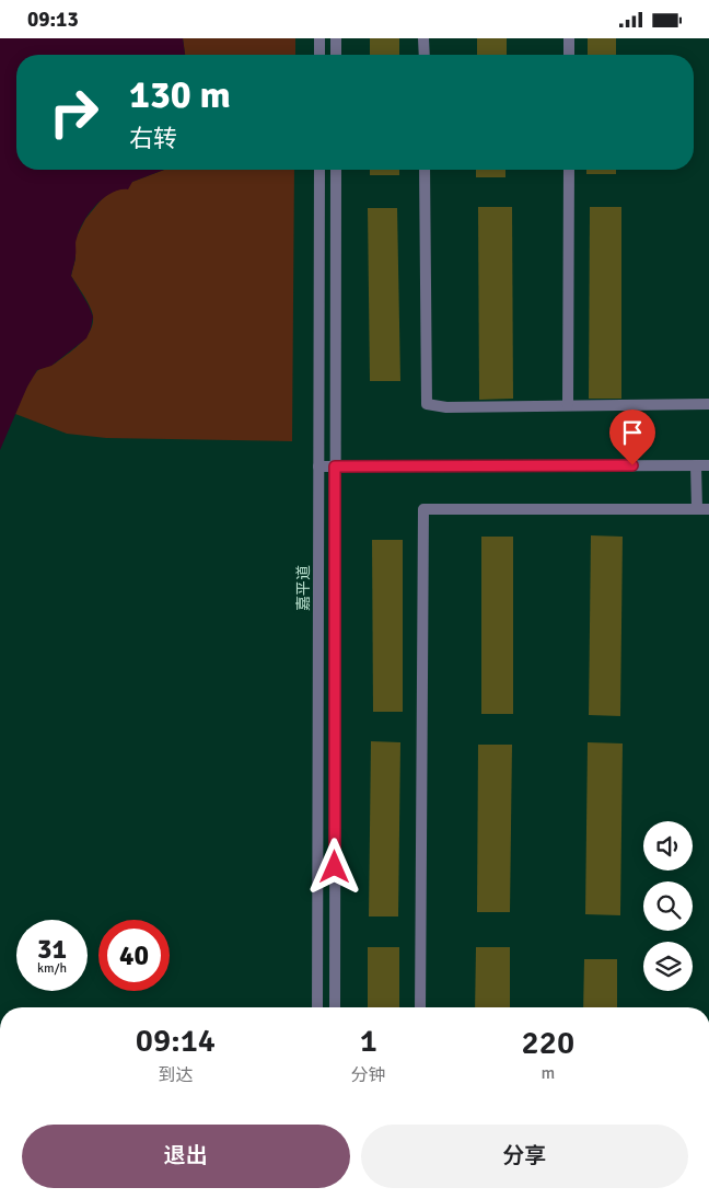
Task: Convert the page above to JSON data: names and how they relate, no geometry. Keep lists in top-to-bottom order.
{
  "streets": {
    "street": ["嘉平道"]
  },
  "page": {
    "status": "09:13",
    "turn": ["130 m", "右转"],
    "speed": "31 km/h",
    "limit": "40",
    "eta": [
      "09:14",
      "到达",
      "1",
      "分钟",
      "220",
      "m"
    ],
    "buttons": ["退出", "分享"]
  }
}
